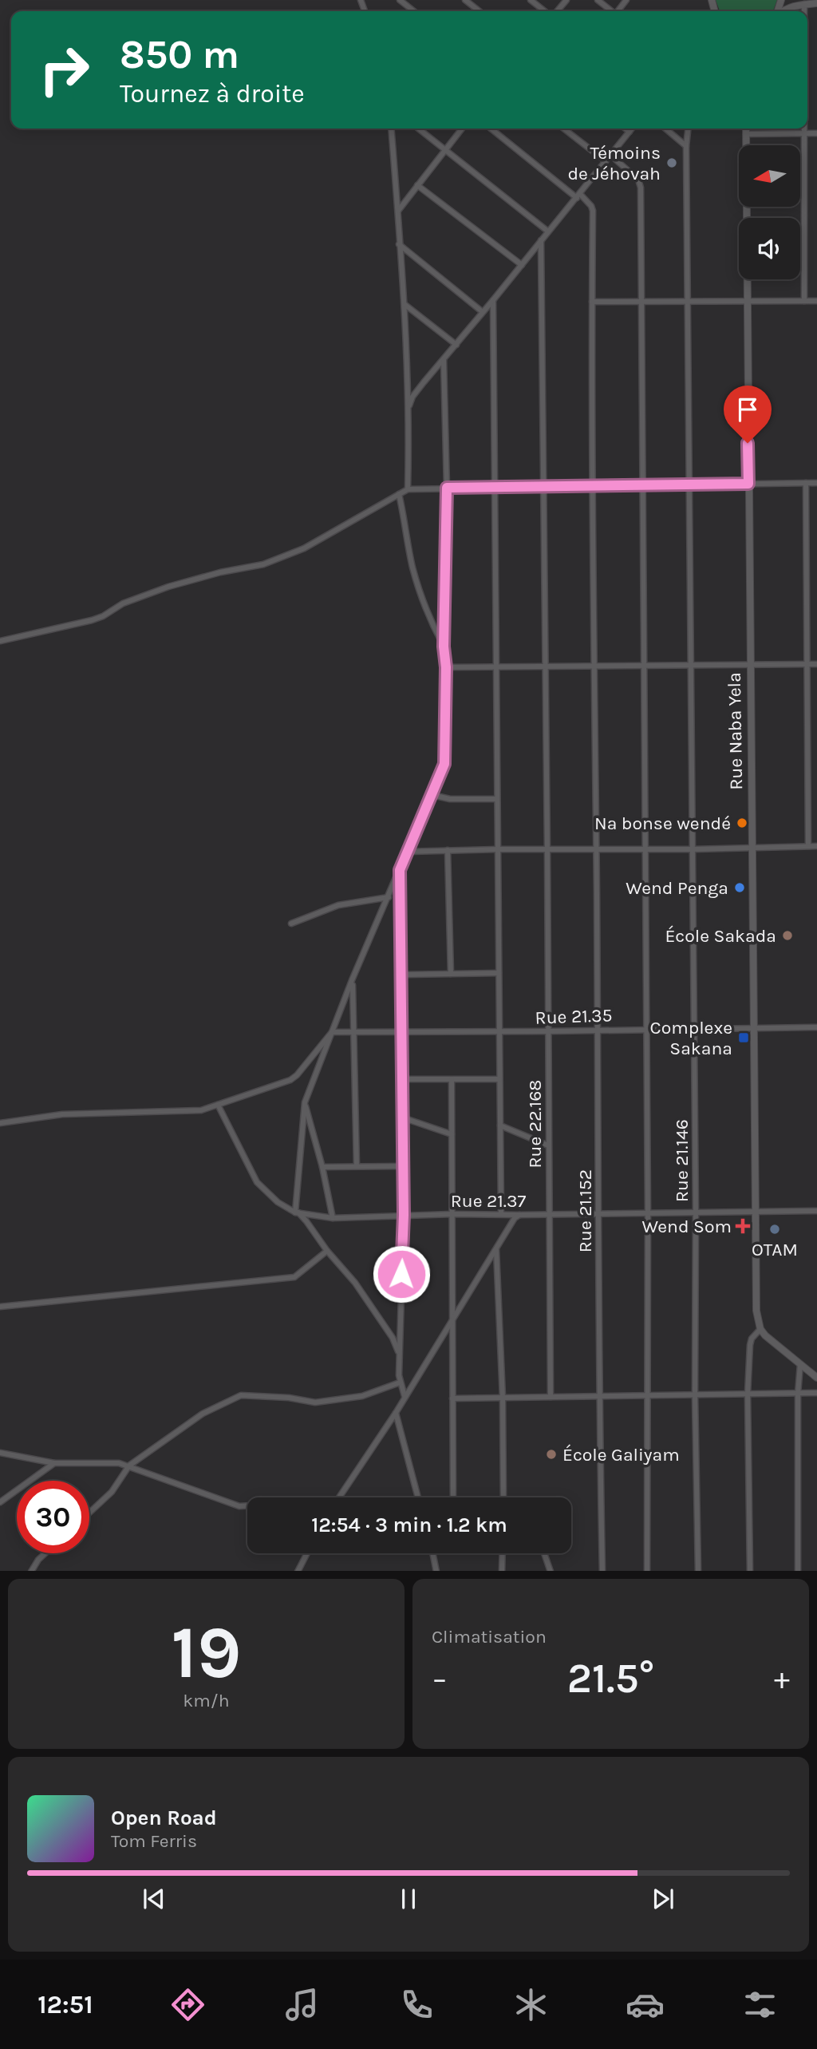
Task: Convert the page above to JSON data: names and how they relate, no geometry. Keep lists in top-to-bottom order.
{
  "streets": {
    "street": [
      "Rue Naba Yela",
      "Rue 21.35",
      "Rue 22.168",
      "Rue 21.146",
      "Rue 21.37",
      "Rue 21.152"
    ]
  },
  "crossings": [
    ["Rue Naba Yela", "Rue 21.35"],
    ["Rue Naba Yela", "Rue 21.37"],
    ["Rue 21.35", "Rue 22.168"],
    ["Rue 21.35", "Rue 21.146"],
    ["Rue 21.35", "Rue 21.152"],
    ["Rue 22.168", "Rue 21.37"],
    ["Rue 21.146", "Rue 21.37"],
    ["Rue 21.37", "Rue 21.152"]
  ],
  "places": {
    "other": [
      "Témoins de Jéhovah",
      "Na bonse wendé",
      "Wend Penga",
      "École Sakada",
      "OTAM",
      "École Galiyam"
    ],
    "transit": ["Complexe Sakana"],
    "health": ["Wend Som"]
  },
  "north": "left",
  "page": {
    "turn": ["850 m", "Tournez à droite"],
    "limit": "30",
    "trip": "12:54 · 3 min · 1.2 km",
    "tile": [
      ["19", "km/h"],
      "Climatisation"
    ],
    "heat": ["−", "21.5°", "+"],
    "song": ["Open Road", "Tom Ferris"],
    "tabs": "12:51"
  }
}
